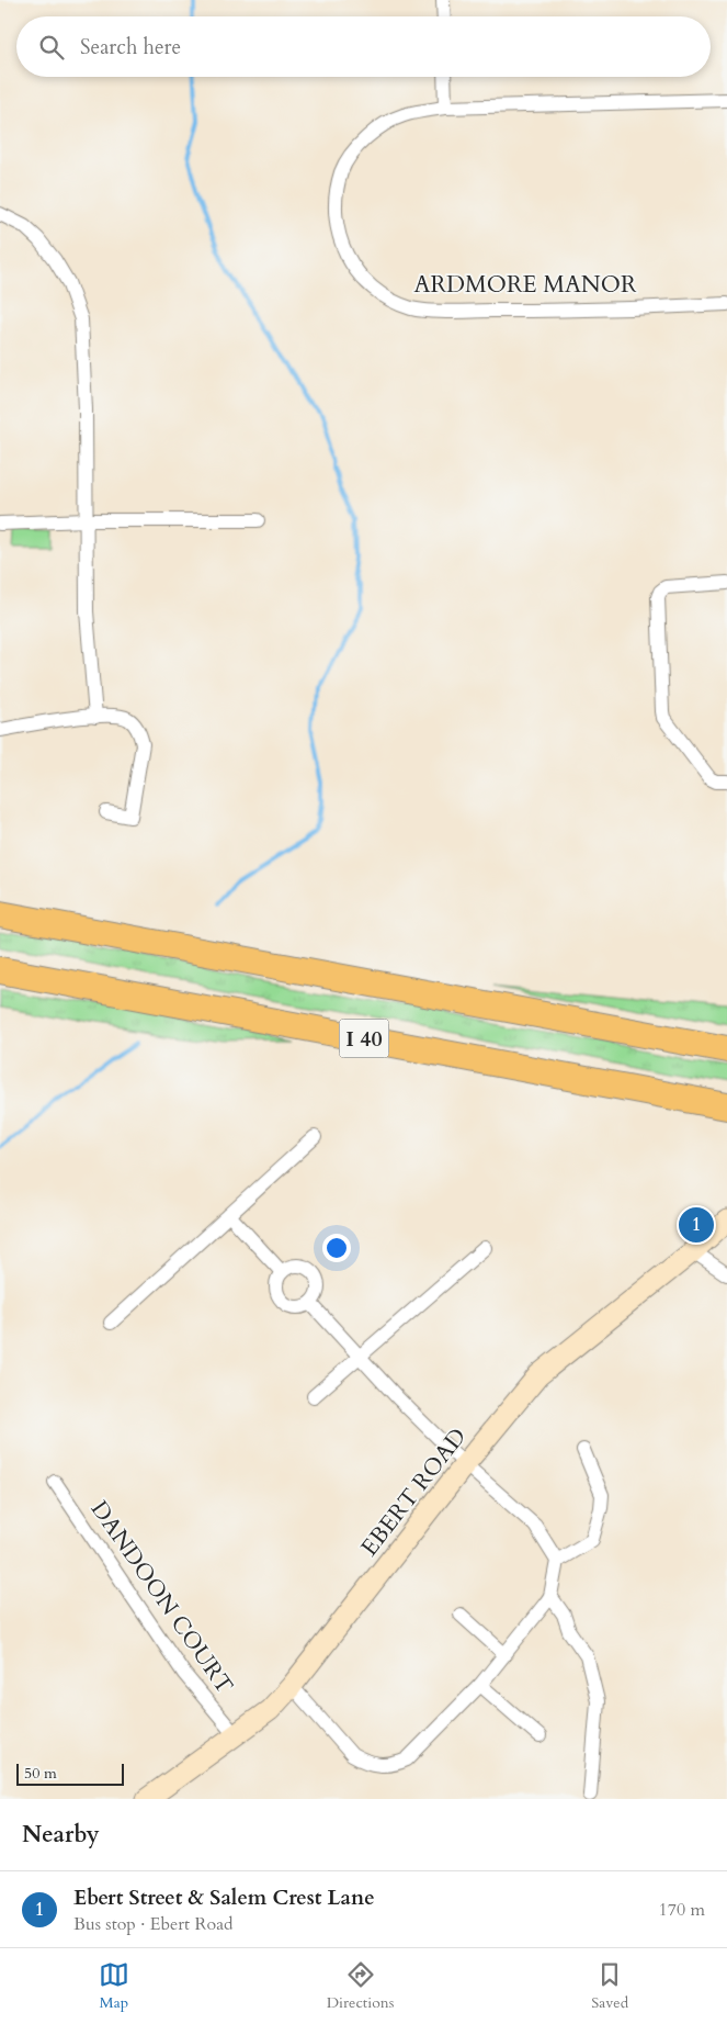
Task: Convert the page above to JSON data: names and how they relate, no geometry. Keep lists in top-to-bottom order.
{
  "streets": {
    "highway": ["I 40"],
    "main road": ["EBERT ROAD"],
    "street": ["ARDMORE MANOR", "DANDOON COURT"]
  },
  "crossings": [
    ["EBERT ROAD", "DANDOON COURT"]
  ],
  "scale_bar": "50 m",
  "page": {
    "search": "Search here",
    "pins": "1",
    "scale": "50 m",
    "heading": "Nearby",
    "list": [
      {
        "mark": "1",
        "name": "Ebert Street & Salem Crest Lane",
        "note": "Bus stop · Ebert Road",
        "value": "170 m"
      }
    ],
    "nav": ["Map", "Directions", "Saved"]
  }
}
